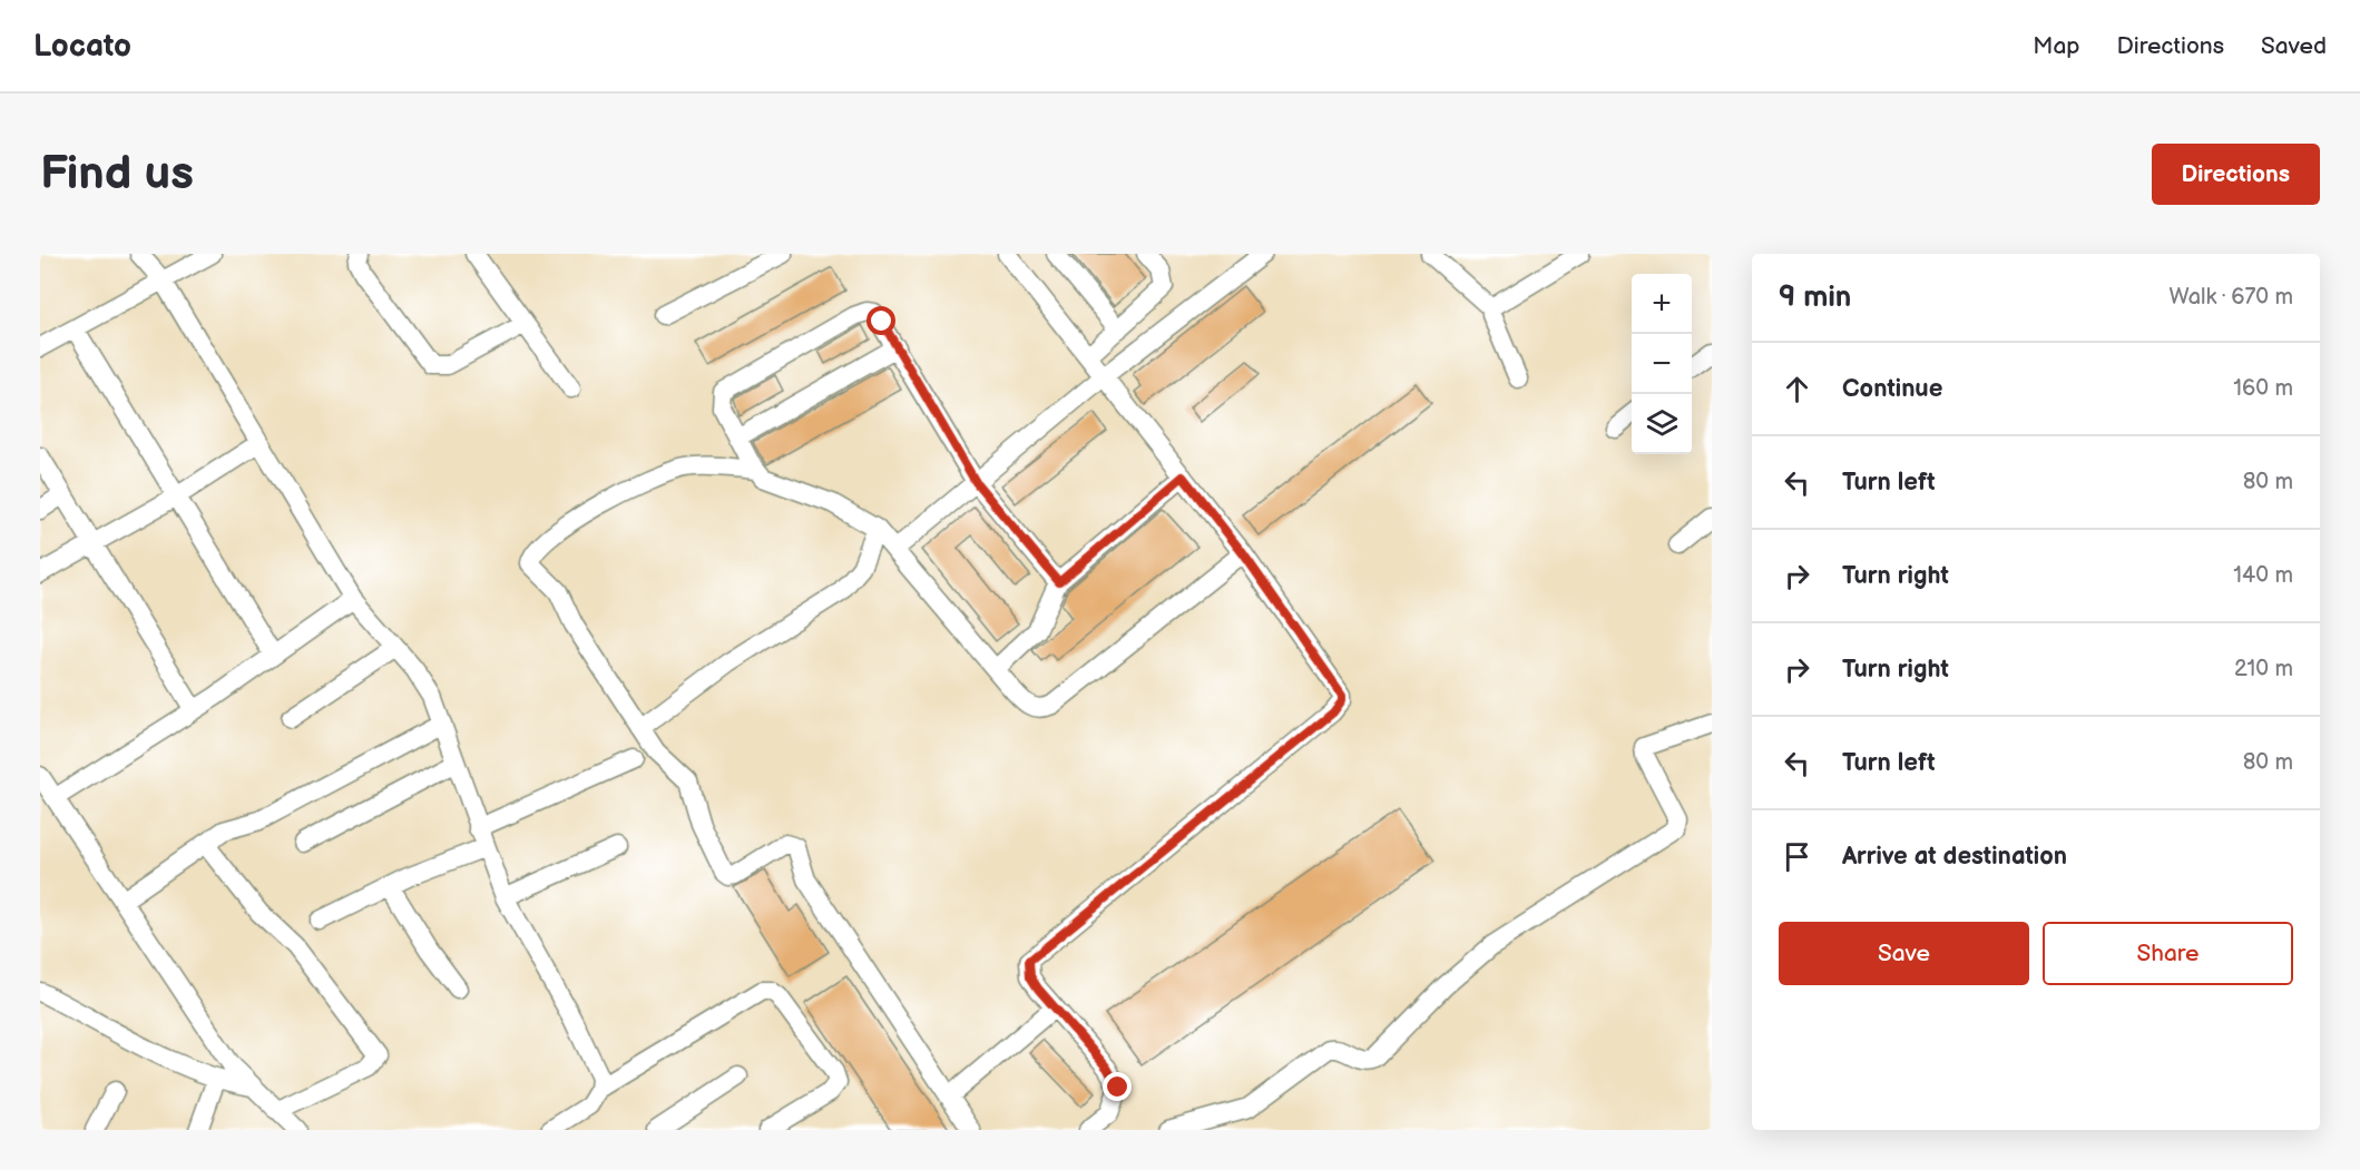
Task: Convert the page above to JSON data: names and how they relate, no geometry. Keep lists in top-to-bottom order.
{
  "page": {
    "header": "Locato",
    "nav": ["Map", "Directions", "Saved"],
    "buttons": [
      "Directions",
      ["Save", "Share"]
    ],
    "title": "Find us",
    "heading": ["9 min", "Walk · 670 m"],
    "map_buttons": ["+", "−"],
    "list": [
      ["Continue", "160 m"],
      ["Turn left", "80 m"],
      ["Turn right", "140 m"],
      ["Turn right", "210 m"],
      ["Turn left", "80 m"],
      "Arrive at destination"
    ]
  }
}
